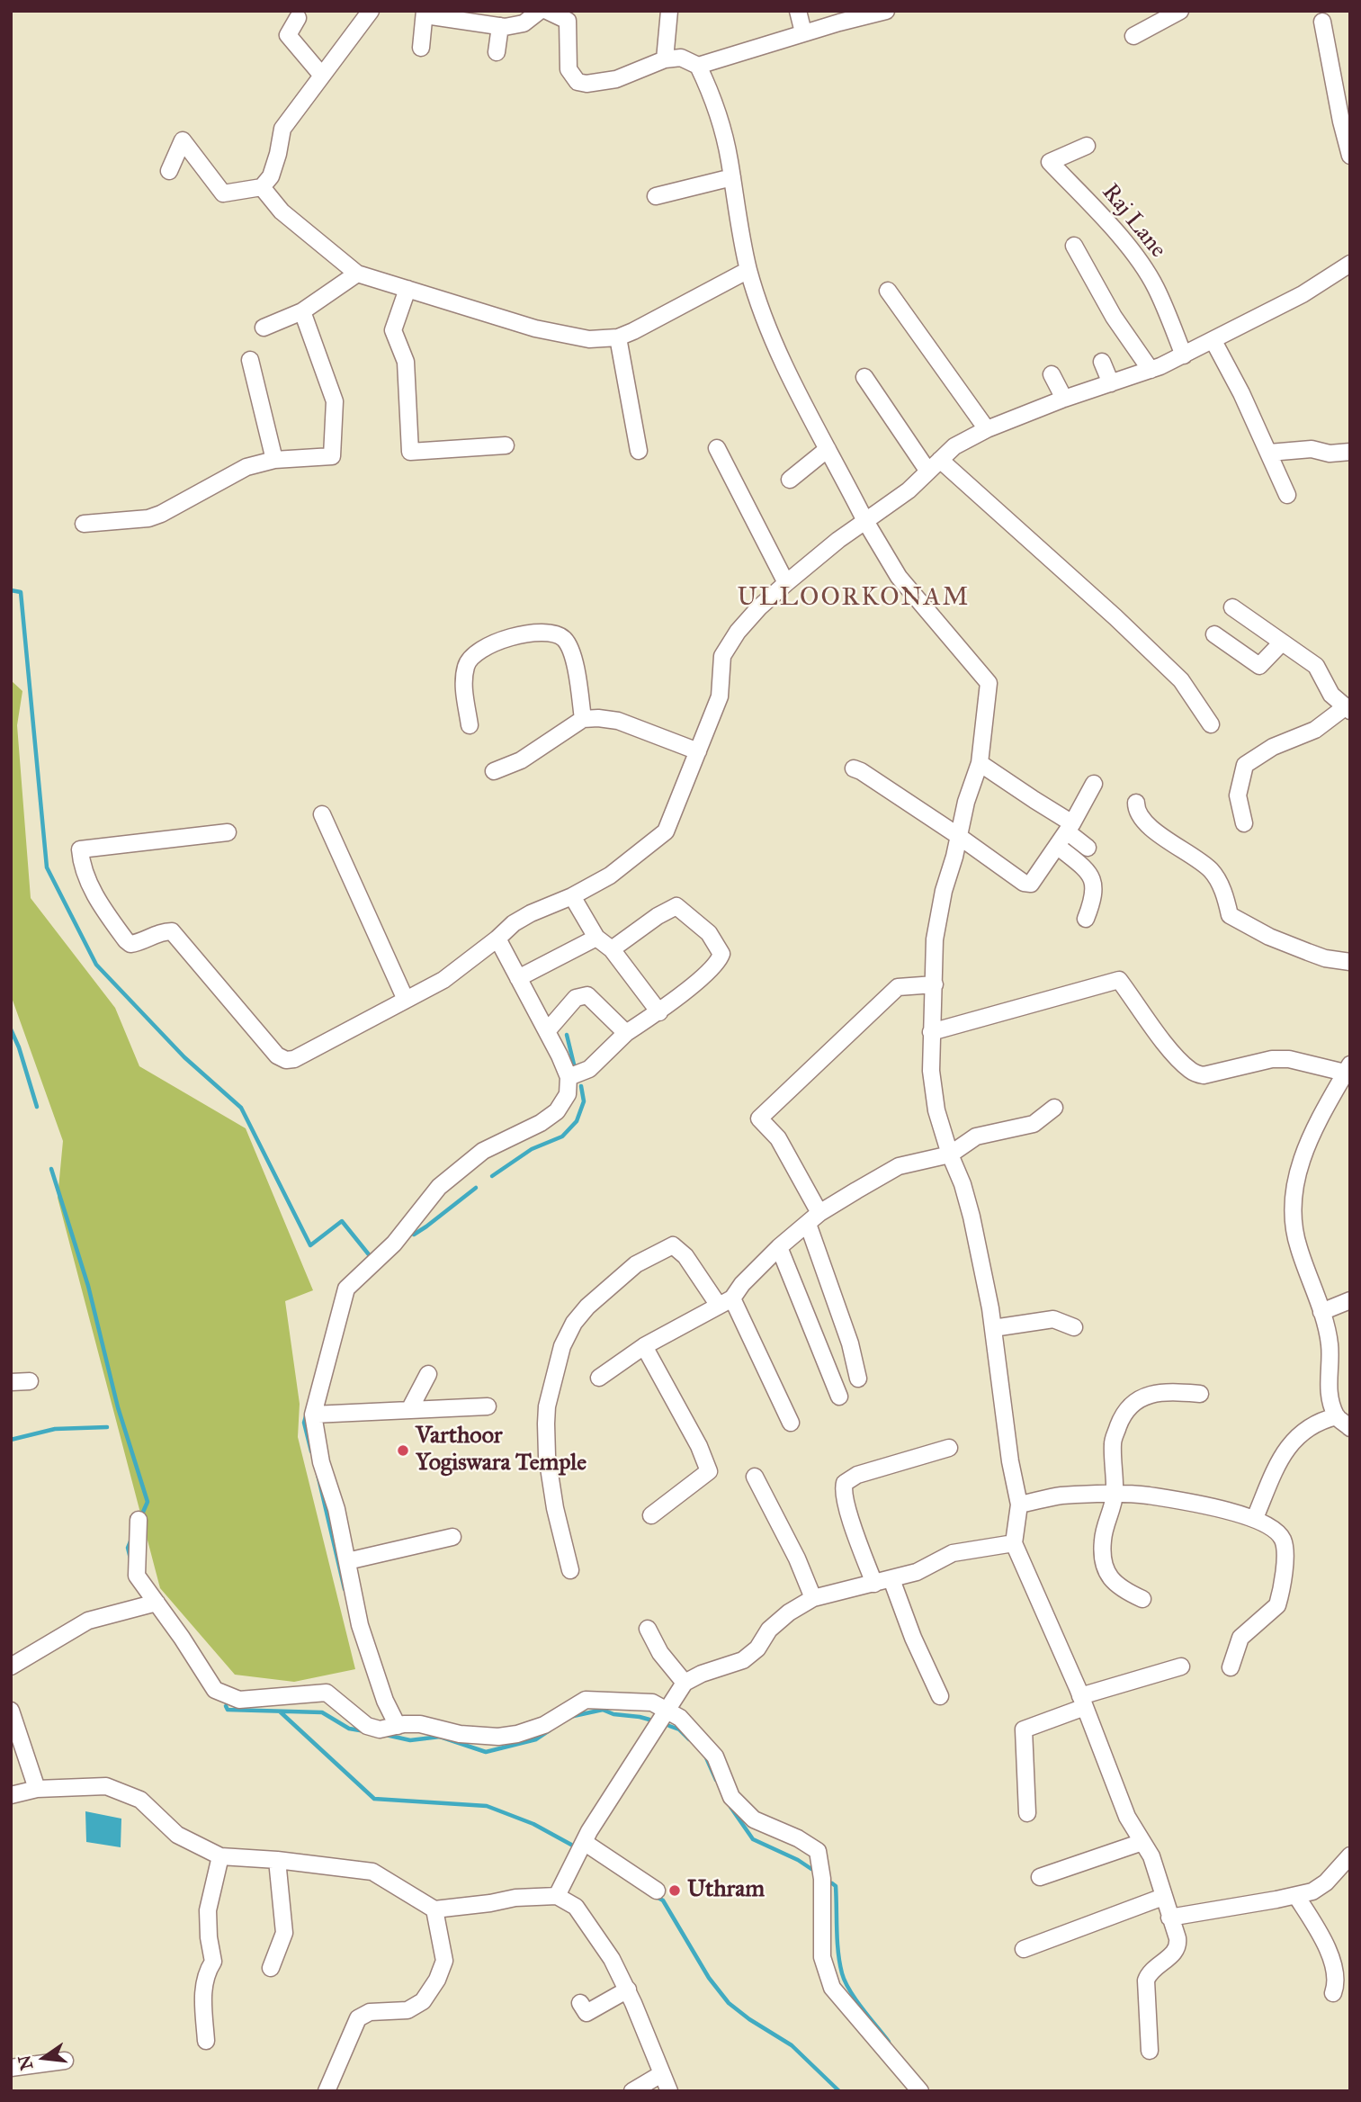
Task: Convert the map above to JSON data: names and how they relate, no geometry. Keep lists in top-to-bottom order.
{
  "streets": {
    "street": ["Raj Lane"]
  },
  "districts": ["ULLOORKONAM"],
  "places": ["Varthoor Yogiswara Temple", "Uthram"],
  "north": "left"
}
